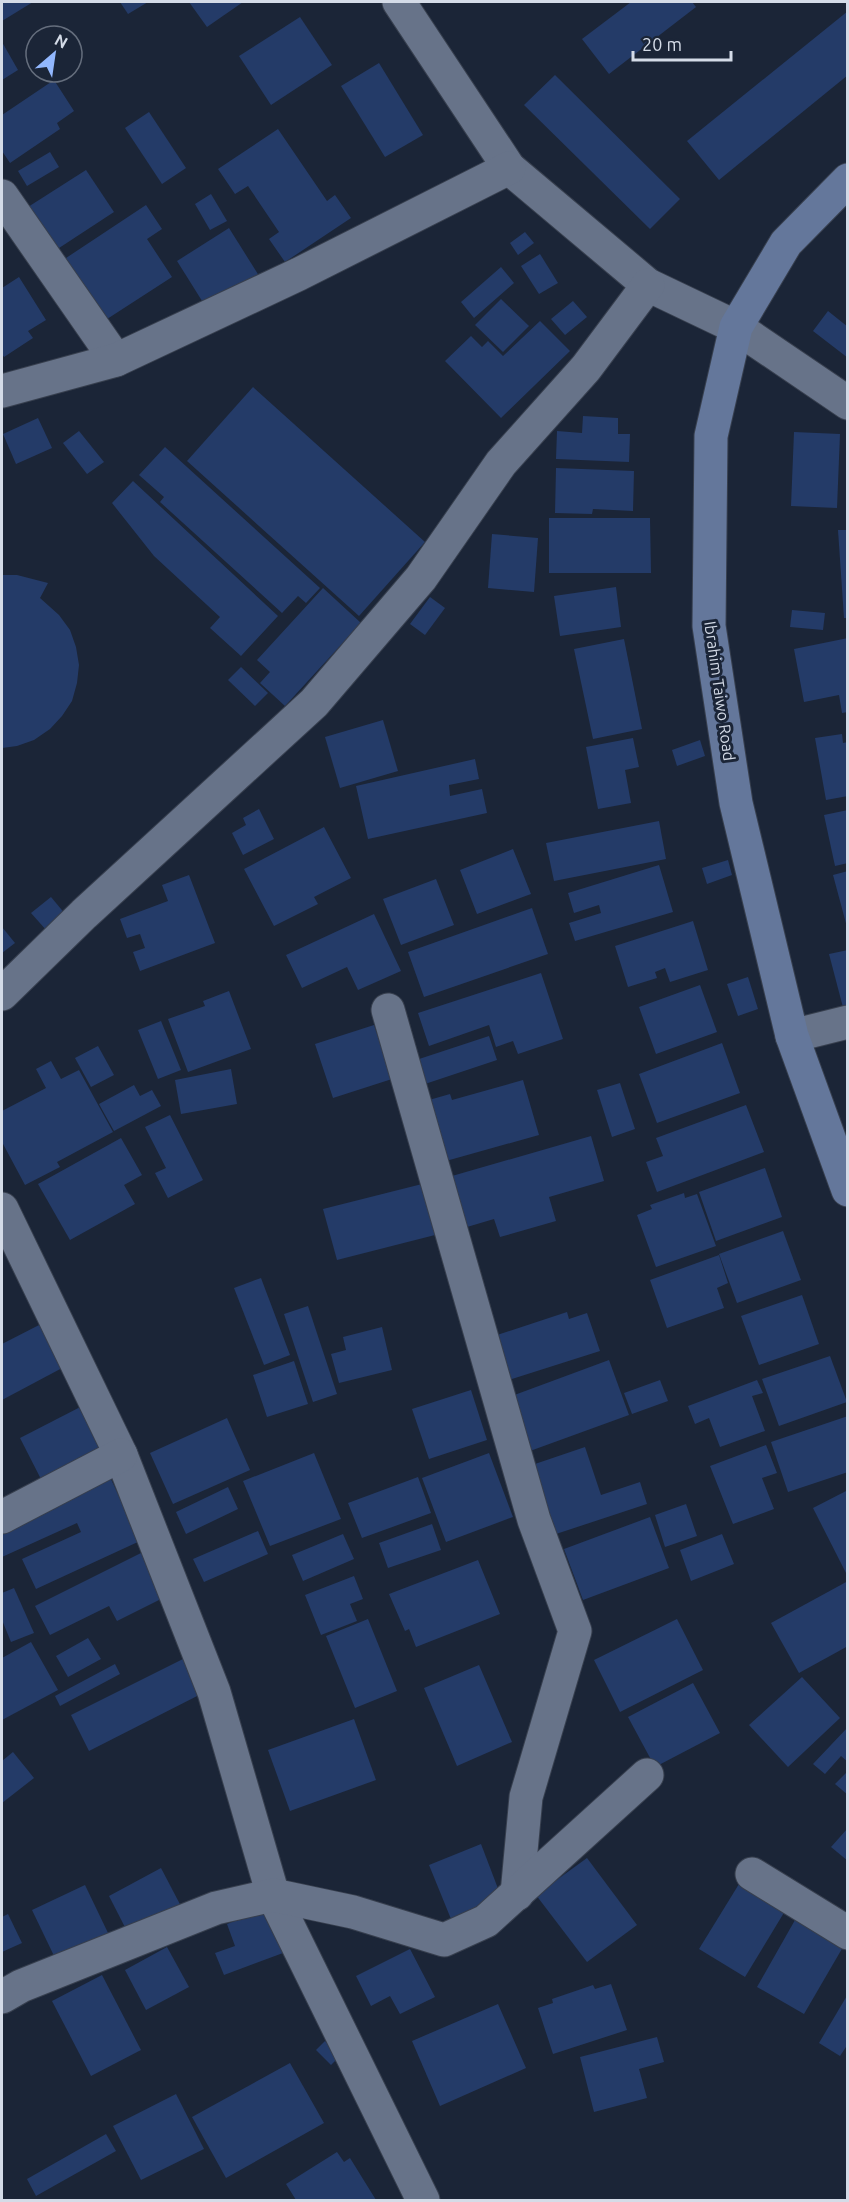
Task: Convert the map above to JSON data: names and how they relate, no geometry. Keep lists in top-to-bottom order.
{
  "streets": {
    "main road": ["Ibrahim Taiwo Road"]
  },
  "scale_bar": "20 m",
  "north": "top right"
}
